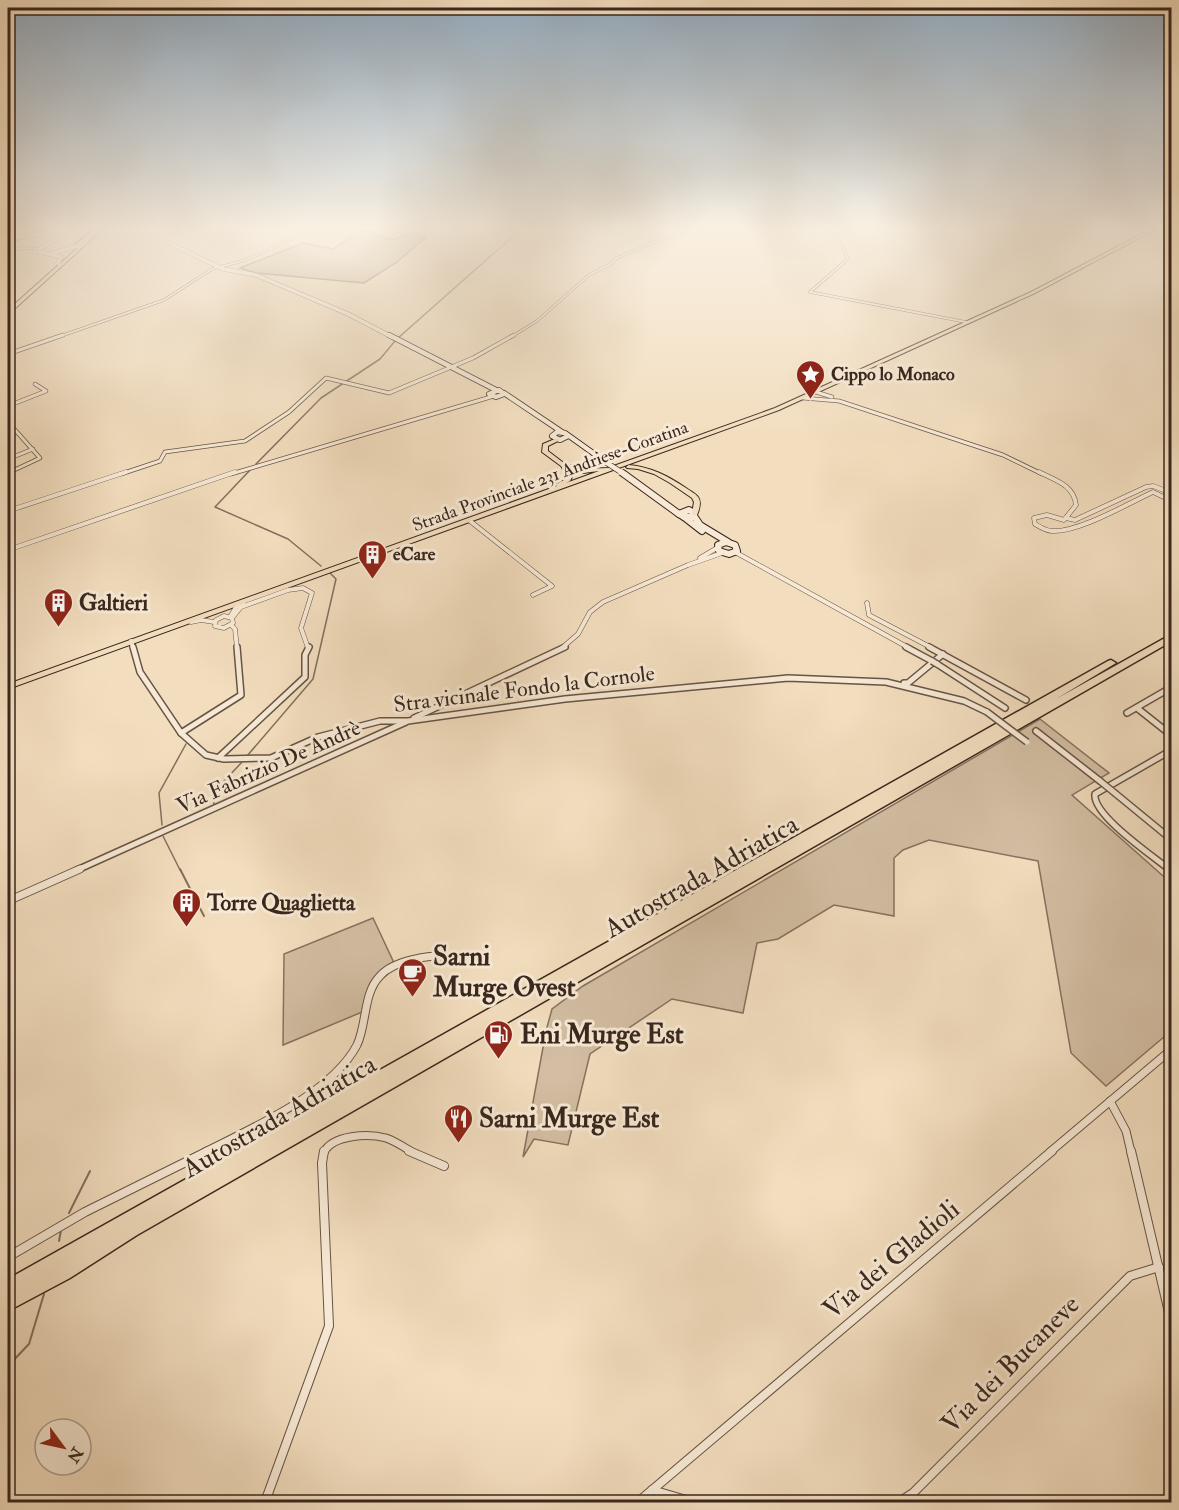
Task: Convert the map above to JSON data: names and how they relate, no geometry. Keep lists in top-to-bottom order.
{
  "streets": {
    "highway": ["Autostrada Adriatica"],
    "main road": ["Strada Provinciale 231 Andriese-Coratina"],
    "street": [
      "Stra vicinale Fondo la Cornole",
      "Via Fabrizio De Andrè",
      "Via dei Gladioli",
      "Via dei Bucaneve"
    ]
  },
  "crossings": [
    ["Strada Provinciale 231 Andriese-Coratina", "Stra vicinale Fondo la Cornole"],
    ["Stra vicinale Fondo la Cornole", "Via Fabrizio De Andrè"]
  ],
  "places": {
    "place": ["Cippo lo Monaco"],
    "building": ["eCare", "Galtieri", "Torre Quaglietta"],
    "cafe": ["Sarni Murge Ovest"],
    "fuel station": ["Eni Murge Est"],
    "restaurant": ["Sarni Murge Est"]
  },
  "north": "bottom right"
}
